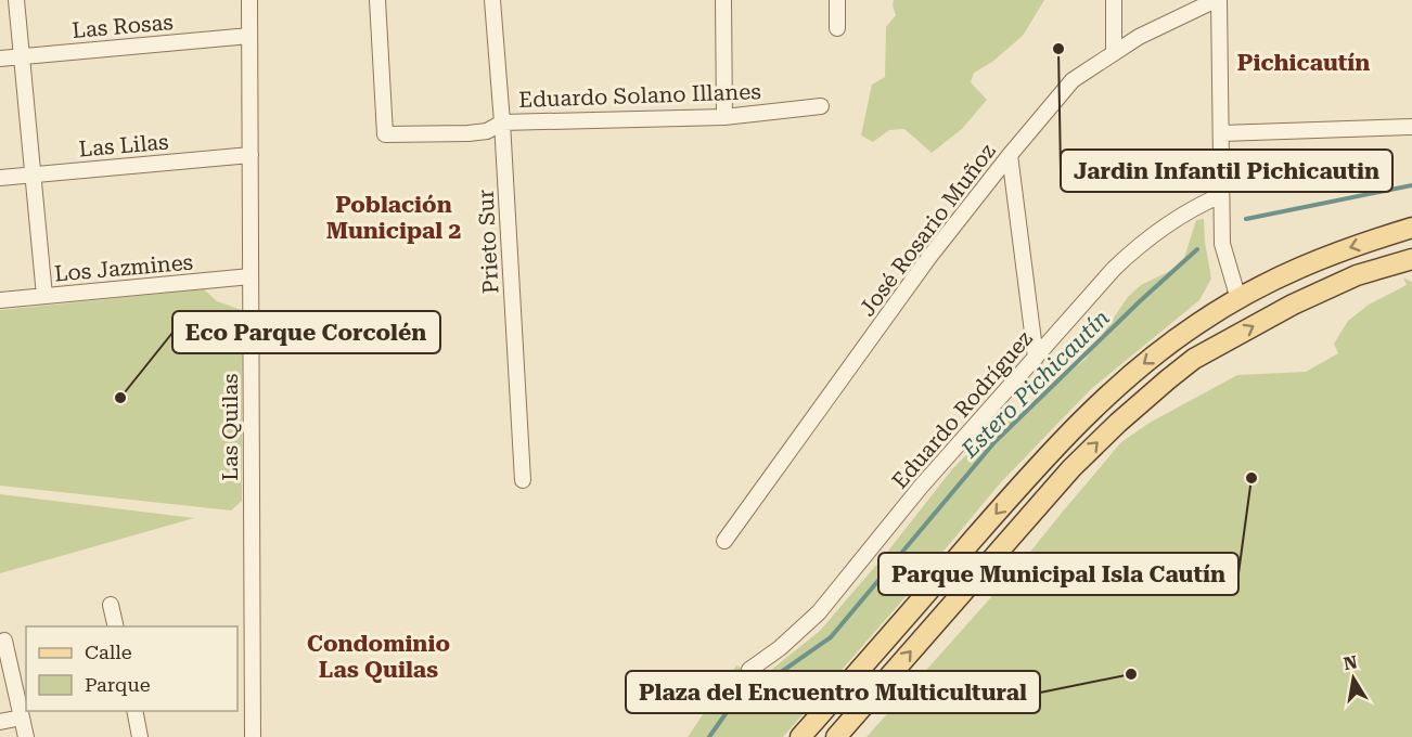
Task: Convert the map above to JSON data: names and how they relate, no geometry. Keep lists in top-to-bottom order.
{
  "streets": {
    "street": [
      "Las Rosas",
      "Eduardo Solano Illanes",
      "Las Lilas",
      "José Rosario Muñoz",
      "Prieto Sur",
      "Los Jazmines",
      "Eduardo Rodríguez",
      "Las Quilas"
    ]
  },
  "crossings": [
    ["Las Rosas", "Las Quilas"],
    ["Eduardo Solano Illanes", "Prieto Sur"],
    ["Las Lilas", "Las Quilas"],
    ["Los Jazmines", "Las Quilas"]
  ],
  "districts": ["Pichicautín", "Población Municipal 2", "Condominio Las Quilas"],
  "water": ["Estero Pichicautín"],
  "places": [
    "Jardin Infantil Pichicautin",
    "Eco Parque Corcolén",
    "Parque Municipal Isla Cautín",
    "Plaza del Encuentro Multicultural"
  ],
  "legend": ["Calle", "Parque"],
  "north": "top"
}
